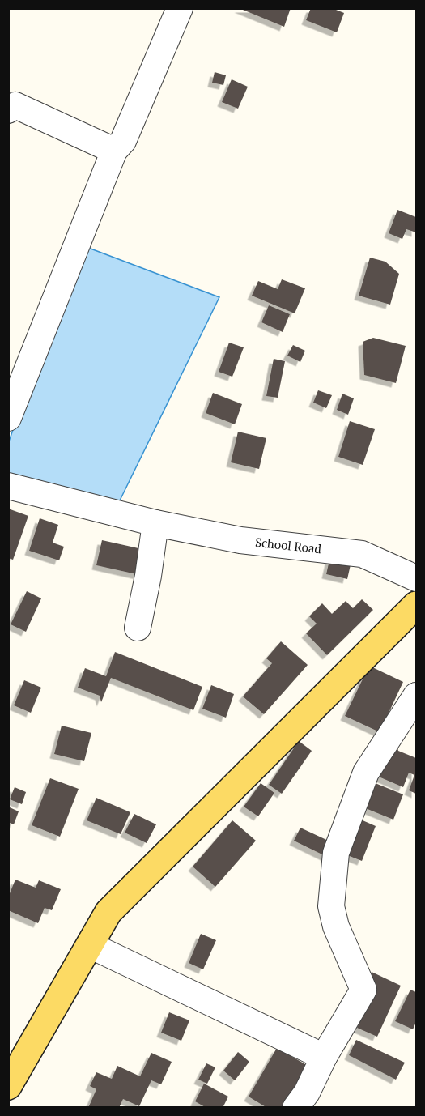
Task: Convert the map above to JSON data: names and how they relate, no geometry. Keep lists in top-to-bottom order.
{
  "streets": {
    "street": ["School Road"]
  }
}
